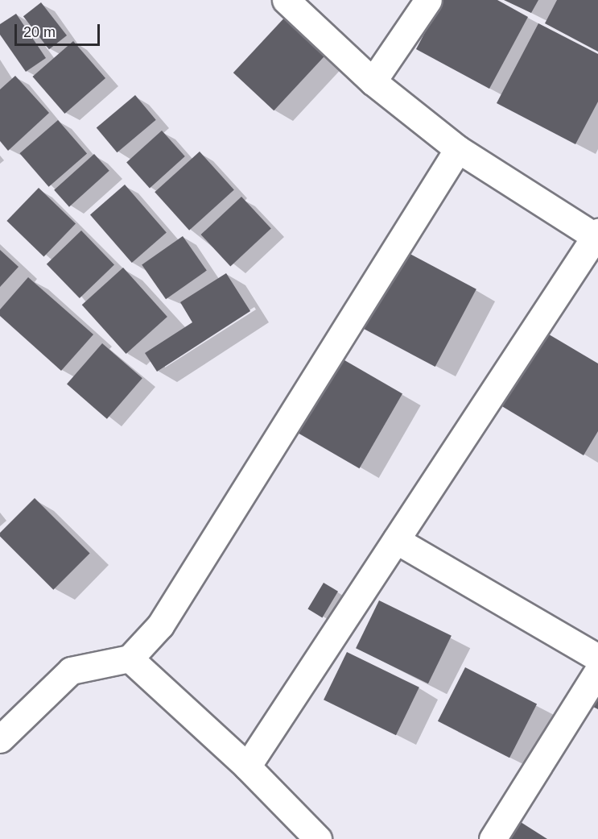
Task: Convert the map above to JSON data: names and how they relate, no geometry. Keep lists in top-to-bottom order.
{
  "scale_bar": "20 m"
}
